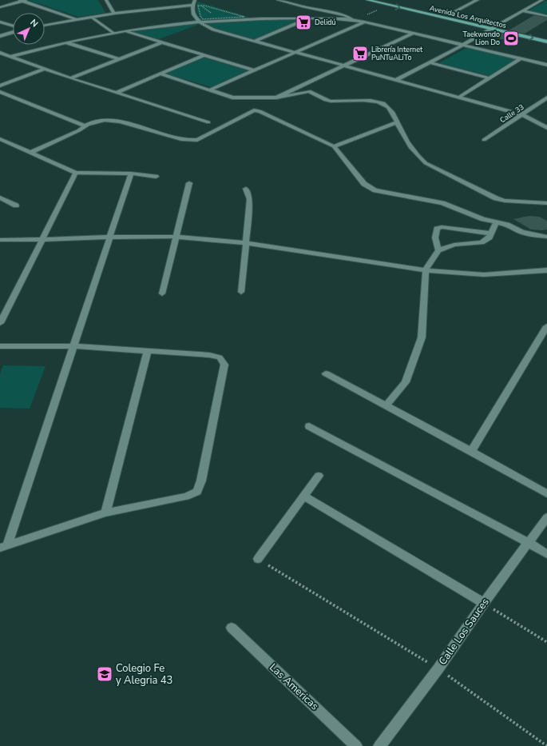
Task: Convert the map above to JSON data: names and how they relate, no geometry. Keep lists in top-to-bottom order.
{
  "streets": {
    "main road": ["Avenida Los Arquitectos"],
    "street": ["Calle 33", "Calle Los Sauces", "Las Americas"]
  },
  "one_way": ["Avenida Los Arquitectos"],
  "places": {
    "supermarket": ["Delidú", "Librería Internet PuNTuALiTo"],
    "sports": ["Taekwondo Lion Do"],
    "school or university": ["Colegio Fe y Alegria 43"]
  },
  "north": "top right"
}
